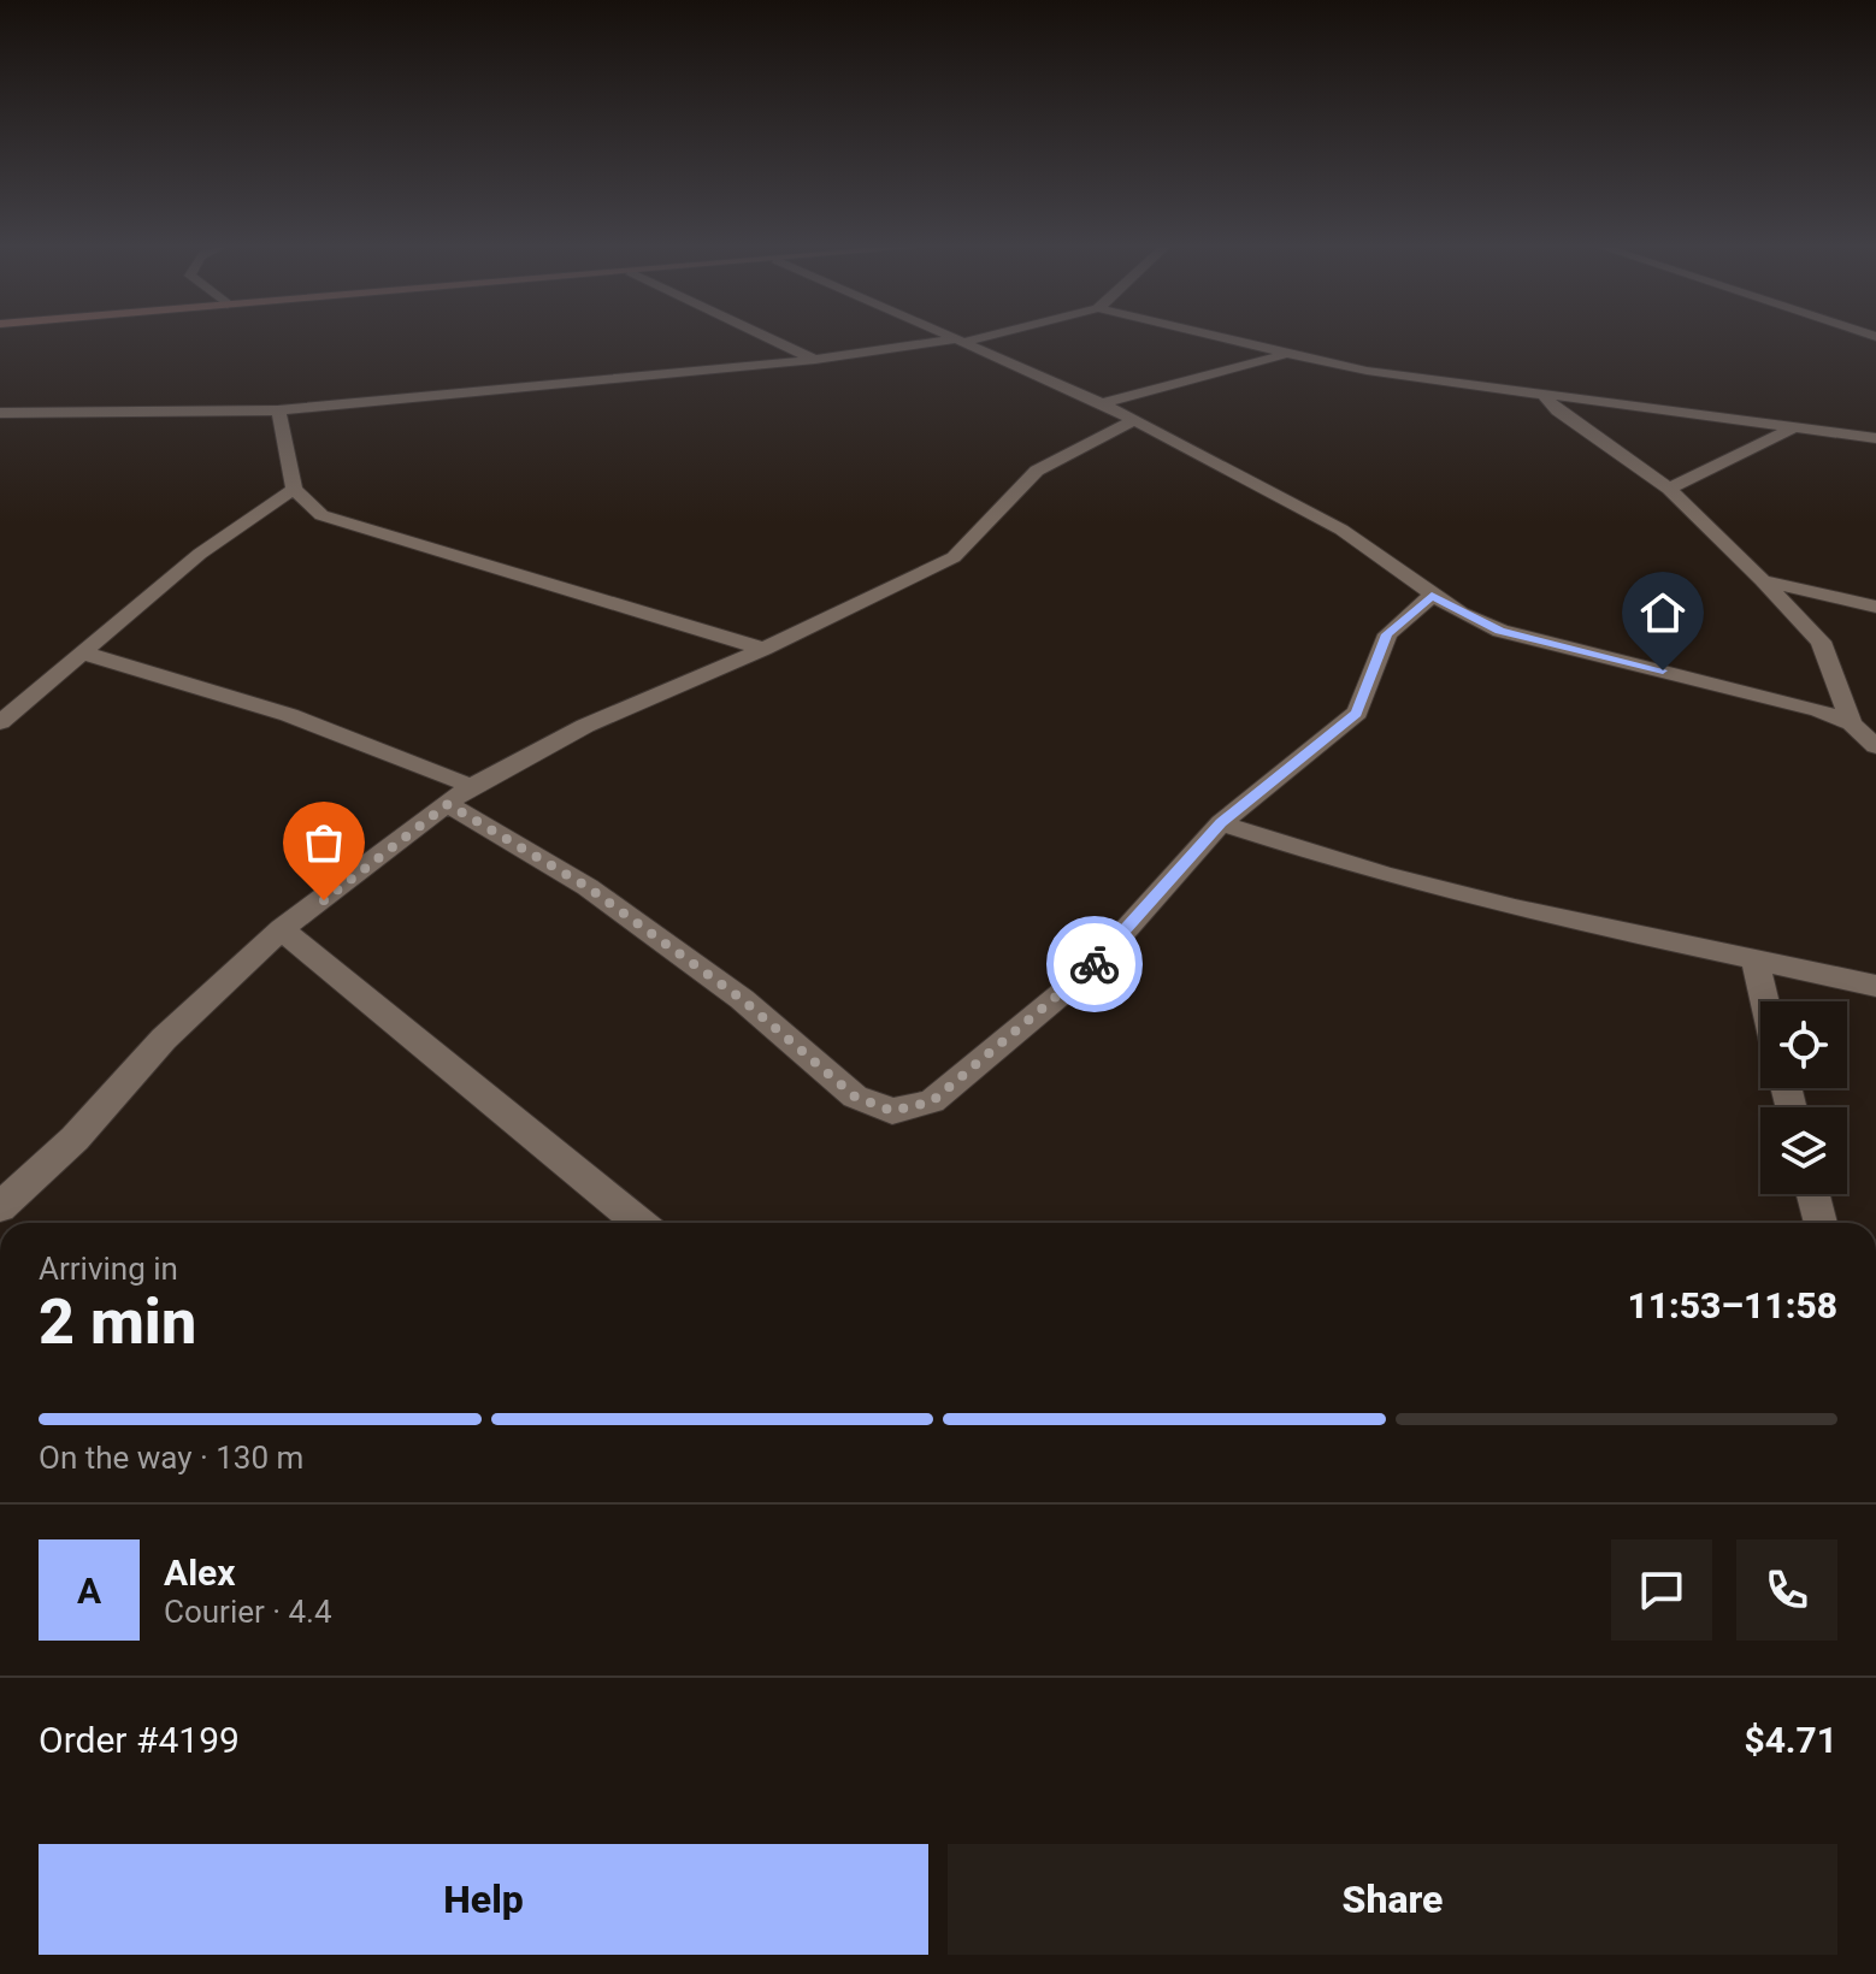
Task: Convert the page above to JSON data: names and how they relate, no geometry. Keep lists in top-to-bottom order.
{
  "page": {
    "heading": ["2 min", "Arriving in", "11:53–11:58"],
    "panel": [
      "Alex",
      "Courier · 4.4",
      "Order #4199",
      "$4.71"
    ],
    "bar": "On the way · 130 m",
    "round": "A",
    "buttons": ["Help", "Share"]
  }
}
